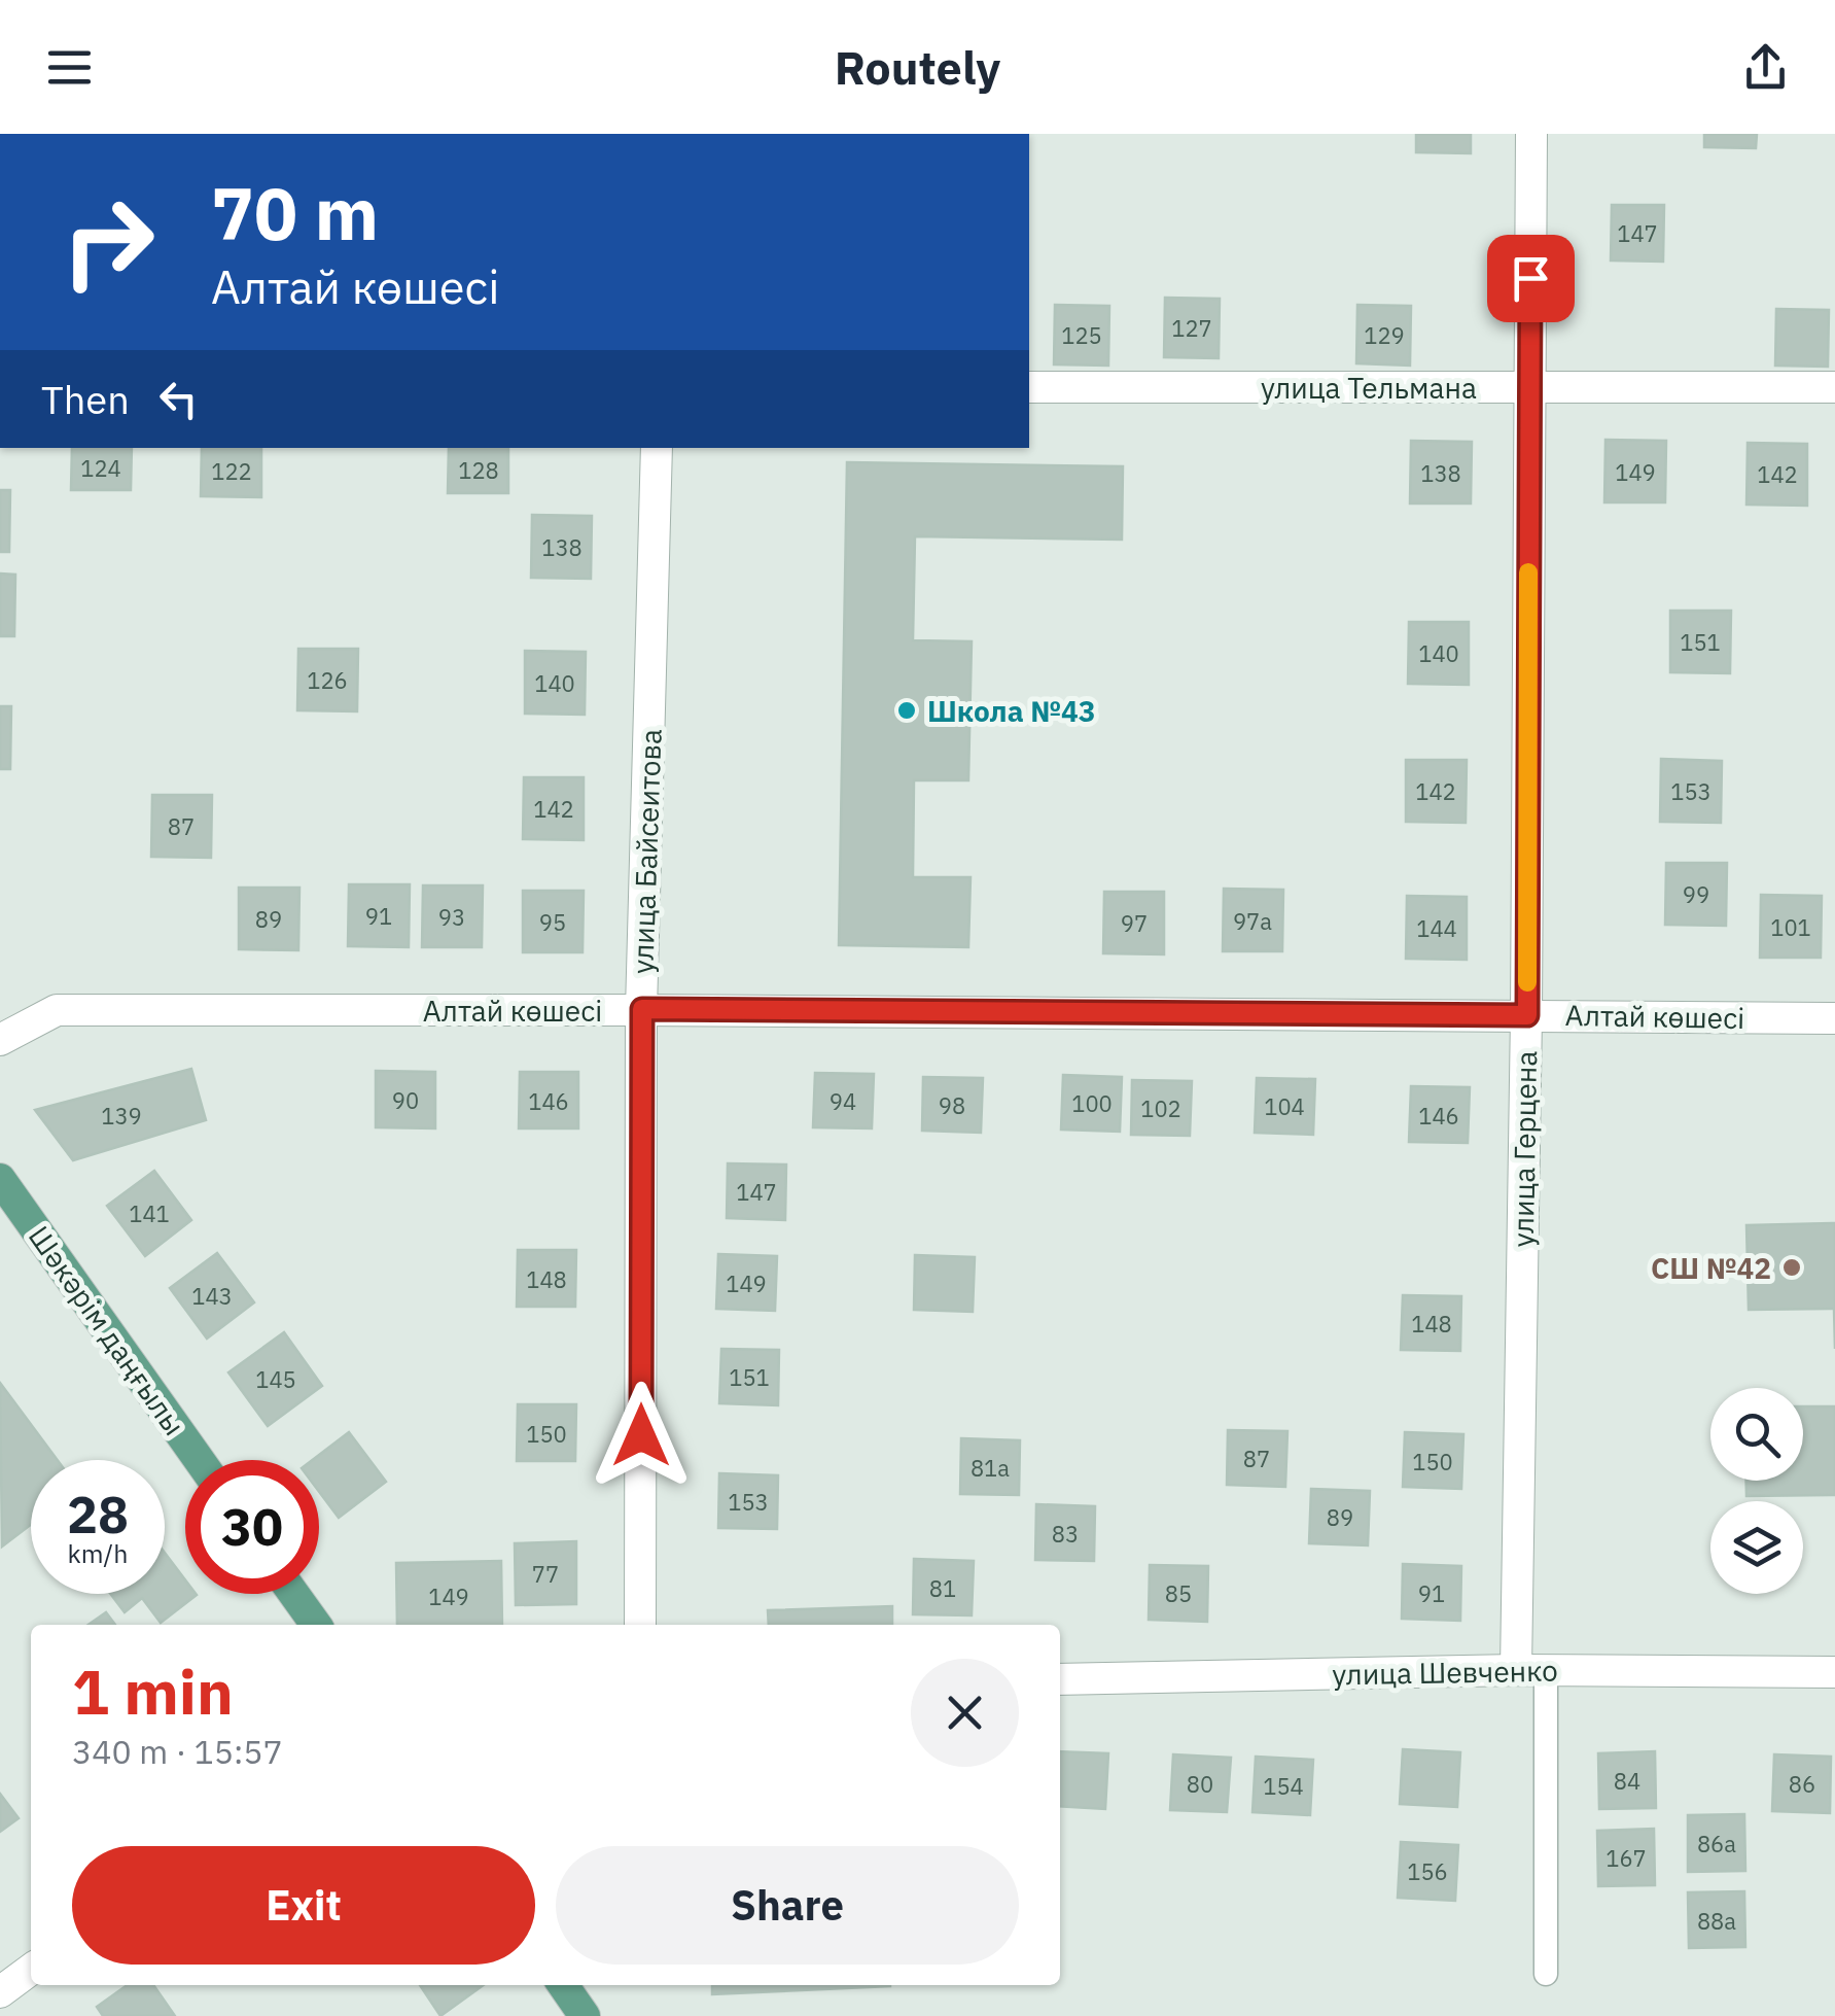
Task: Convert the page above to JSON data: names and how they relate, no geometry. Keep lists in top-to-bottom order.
{
  "streets": {
    "main road": ["Шәкәрім даңғылы"],
    "street": [
      "улица Тельмана",
      "улица Байсеитова",
      "Алтай көшесі",
      "улица Герцена",
      "улица Шевченко"
    ]
  },
  "crossings": [
    ["улица Тельмана", "улица Герцена"],
    ["улица Байсеитова", "Алтай көшесі"],
    ["Алтай көшесі", "улица Герцена"],
    ["улица Герцена", "улица Шевченко"]
  ],
  "places": ["Школа №43", "СШ №42"],
  "house_numbers": [
    "147",
    "127",
    "125",
    "129",
    "124",
    "128",
    "122",
    "149",
    "138",
    "142",
    "138",
    "151",
    "140",
    "126",
    "140",
    "142",
    "153",
    "142",
    "87",
    "99",
    "91",
    "93",
    "89",
    "97а",
    "95",
    "97",
    "101",
    "144",
    "90",
    "146",
    "94",
    "100",
    "98",
    "104",
    "102",
    "139",
    "146",
    "147",
    "141",
    "148",
    "149",
    "143",
    "148",
    "151",
    "145",
    "150",
    "87",
    "150",
    "81а",
    "153",
    "89",
    "83",
    "77",
    "81",
    "85",
    "91",
    "149",
    "84",
    "80",
    "86",
    "154",
    "86а",
    "167",
    "156",
    "88а"
  ],
  "page": {
    "header": "Routely",
    "turn": ["70 m", "Алтай көшесі"],
    "then": "Then",
    "speed": "28 km/h",
    "limit": "30",
    "heading": ["1 min", "340 m · 15:57"],
    "buttons": ["Exit", "Share"]
  }
}
